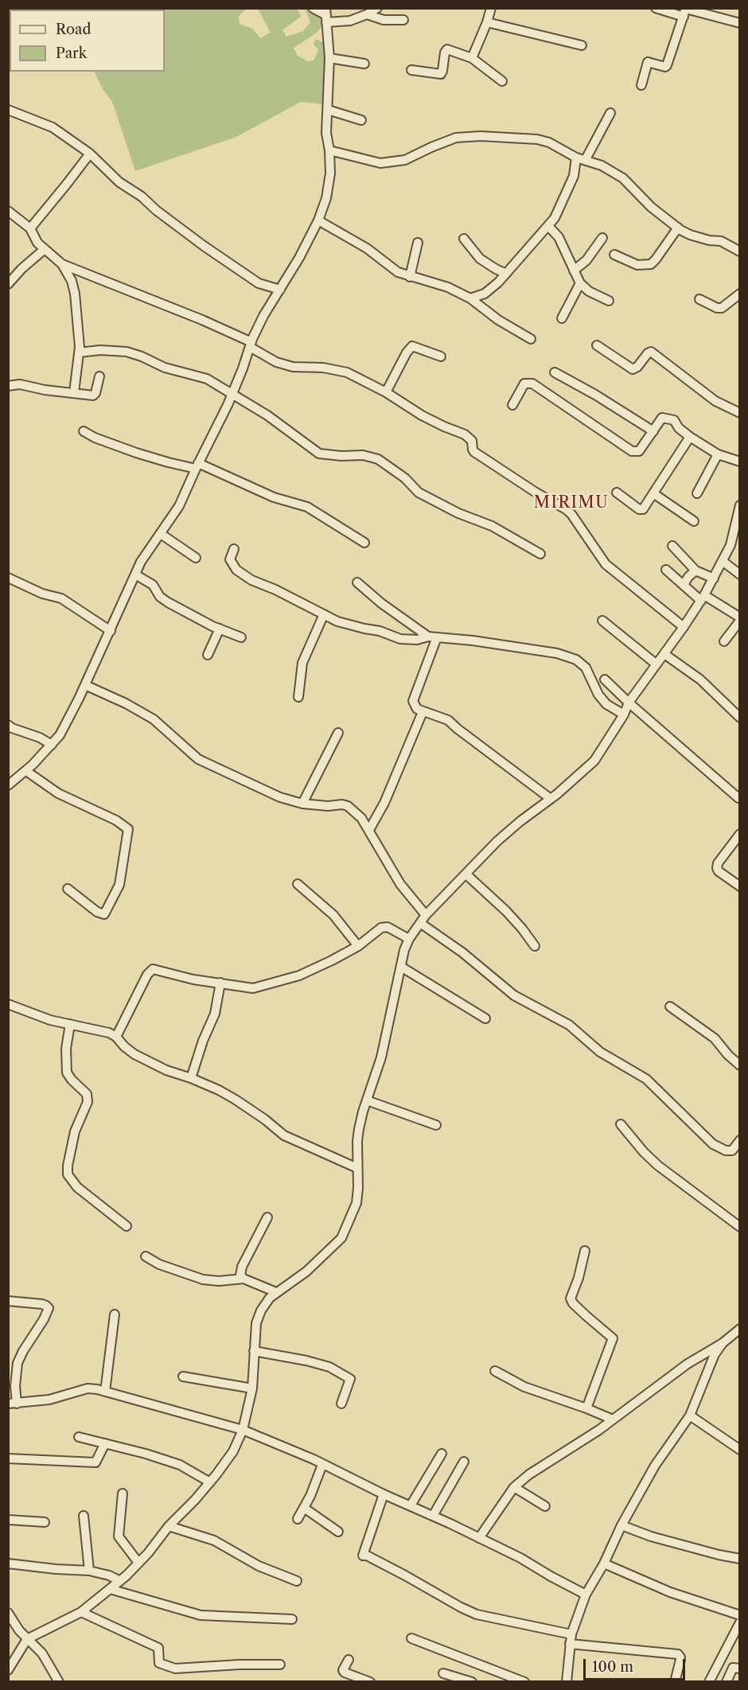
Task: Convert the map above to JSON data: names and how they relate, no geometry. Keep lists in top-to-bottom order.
{
  "districts": ["MIRIMU"],
  "legend": ["Road", "Park"],
  "scale_bar": "100 m"
}
